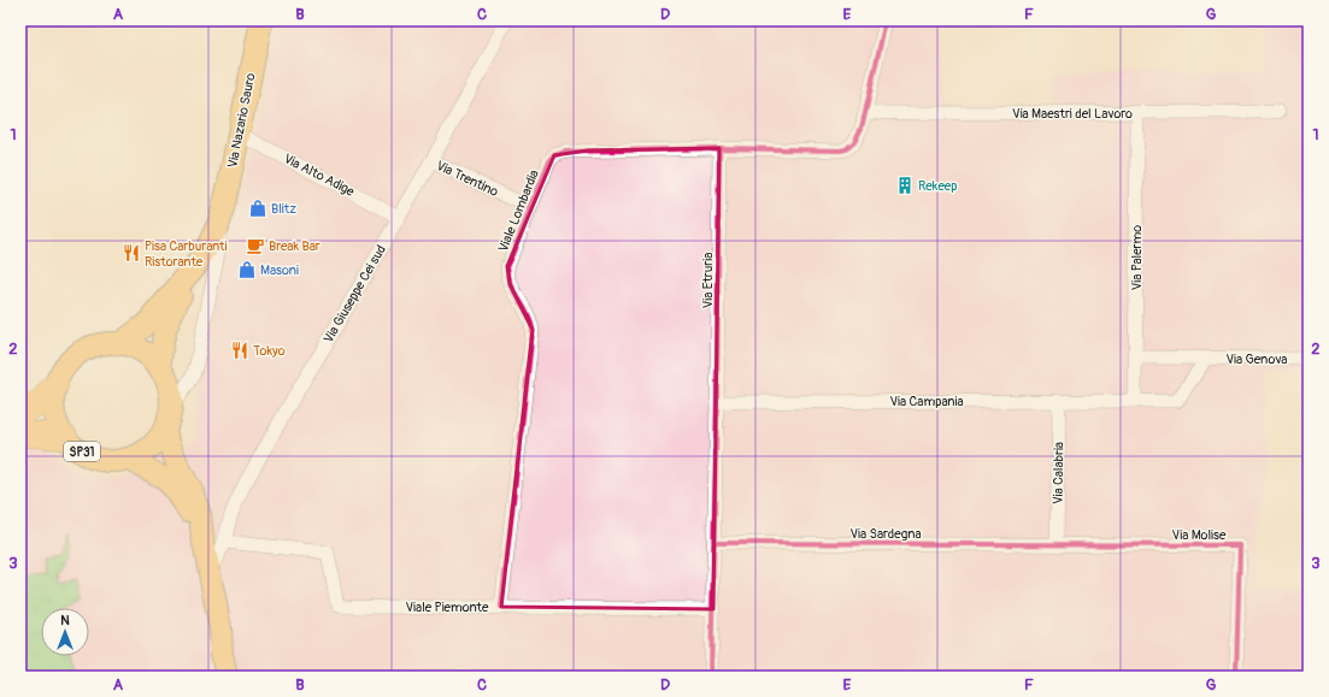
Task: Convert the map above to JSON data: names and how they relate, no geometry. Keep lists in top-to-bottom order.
{
  "streets": {
    "main road": ["Via Nazario Sauro", "SP31"],
    "street": [
      "Via Maestri del Lavoro",
      "Via Alto Adige",
      "Via Trentino",
      "Viale Lombardia",
      "Via Palermo",
      "Via Etruria",
      "Via Giuseppe Cei sud",
      "Via Genova",
      "Via Campania",
      "Via Calabria",
      "Via Sardegna",
      "Via Molise",
      "Viale Piemonte"
    ]
  },
  "crossings": [
    ["Via Maestri del Lavoro", "Via Palermo"],
    ["Via Nazario Sauro", "Via Alto Adige"],
    ["Via Nazario Sauro", "Via Giuseppe Cei sud"],
    ["Via Alto Adige", "Via Giuseppe Cei sud"],
    ["Via Trentino", "Viale Lombardia"],
    ["Via Trentino", "Via Giuseppe Cei sud"],
    ["Viale Lombardia", "Via Etruria"],
    ["Viale Lombardia", "Viale Piemonte"],
    ["Via Palermo", "Via Genova"],
    ["Via Palermo", "Via Campania"],
    ["Via Etruria", "Via Campania"],
    ["Via Etruria", "Via Sardegna"],
    ["Via Etruria", "Viale Piemonte"],
    ["Via Giuseppe Cei sud", "Viale Piemonte"],
    ["Via Campania", "Via Calabria"],
    ["Via Calabria", "Via Sardegna"],
    ["Via Calabria", "Via Molise"],
    ["Via Sardegna", "Via Molise"]
  ],
  "places": {
    "building": ["Rekeep"],
    "shop": ["Blitz", "Masoni"],
    "cafe": ["Break Bar"],
    "restaurant": ["Pisa Carburanti Ristorante", "Tokyo"]
  },
  "north": "top",
  "grid": {
    "columns": [
      "A",
      "B",
      "C",
      "D",
      "E",
      "F",
      "G"
    ],
    "rows": ["1", "2", "3"]
  }
}
